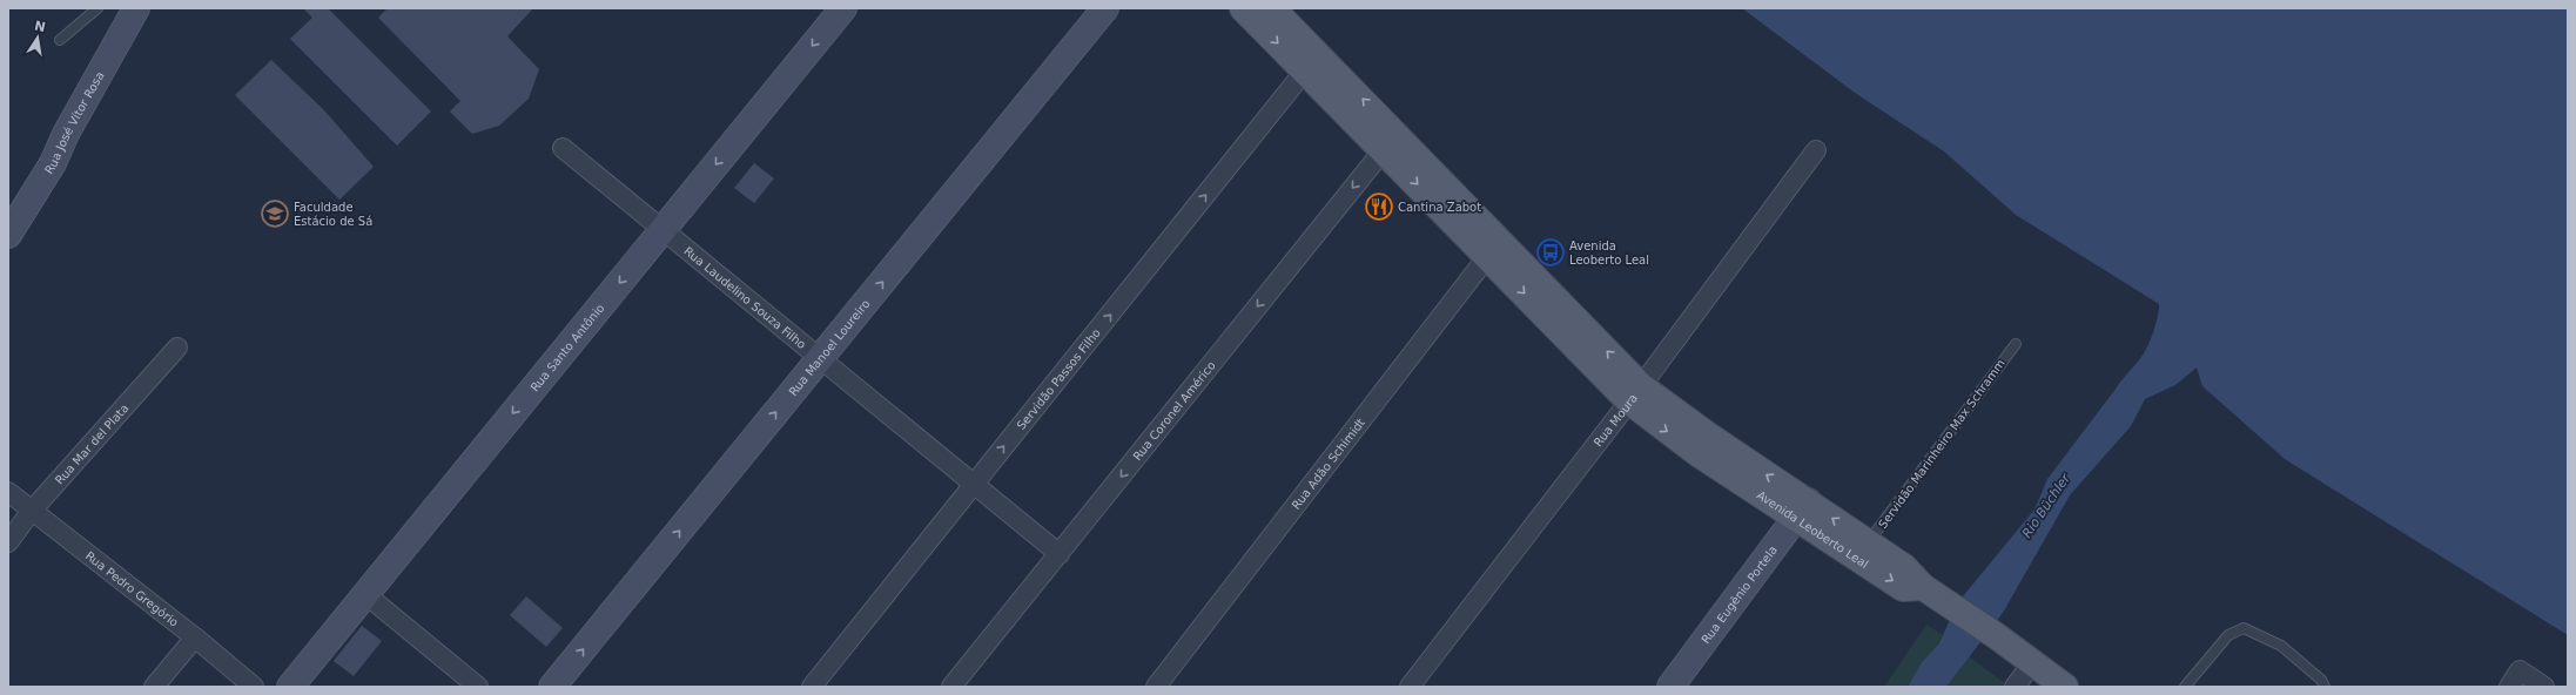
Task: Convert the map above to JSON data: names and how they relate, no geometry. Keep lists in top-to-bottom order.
{
  "streets": {
    "main road": ["Avenida Leoberto Leal"],
    "street": [
      "Rua José Vítor Rosa",
      "Rua Laudelino Souza Filho",
      "Rua Santo Antônio",
      "Rua Manoel Loureiro",
      "Servidão Passos Filho",
      "Rua Coronel Américo",
      "Rua Moura",
      "Rua Mar del Plata",
      "Rua Adão Schimidt",
      "Rua Pedro Gregório",
      "Rua Eugênio Portela"
    ],
    "lane": ["Servidão Marinheiro Max Schramm"]
  },
  "crossings": [
    ["Rua Laudelino Souza Filho", "Rua Santo Antônio"],
    ["Rua Laudelino Souza Filho", "Rua Manoel Loureiro"],
    ["Rua Laudelino Souza Filho", "Servidão Passos Filho"],
    ["Rua Laudelino Souza Filho", "Rua Coronel Américo"],
    ["Servidão Passos Filho", "Avenida Leoberto Leal"],
    ["Rua Coronel Américo", "Avenida Leoberto Leal"],
    ["Rua Moura", "Avenida Leoberto Leal"],
    ["Rua Mar del Plata", "Rua Pedro Gregório"],
    ["Servidão Marinheiro Max Schramm", "Avenida Leoberto Leal"],
    ["Rua Adão Schimidt", "Avenida Leoberto Leal"],
    ["Avenida Leoberto Leal", "Rua Eugênio Portela"]
  ],
  "one_way": [
    "Rua Santo Antônio",
    "Rua Manoel Loureiro",
    "Servidão Passos Filho",
    "Rua Coronel Américo"
  ],
  "water": ["Rio Büchler"],
  "places": {
    "restaurant": ["Cantina Zabot"],
    "school or university": ["Faculdade Estácio de Sá"],
    "bus stop": ["Avenida Leoberto Leal"]
  },
  "north": "top"
}
